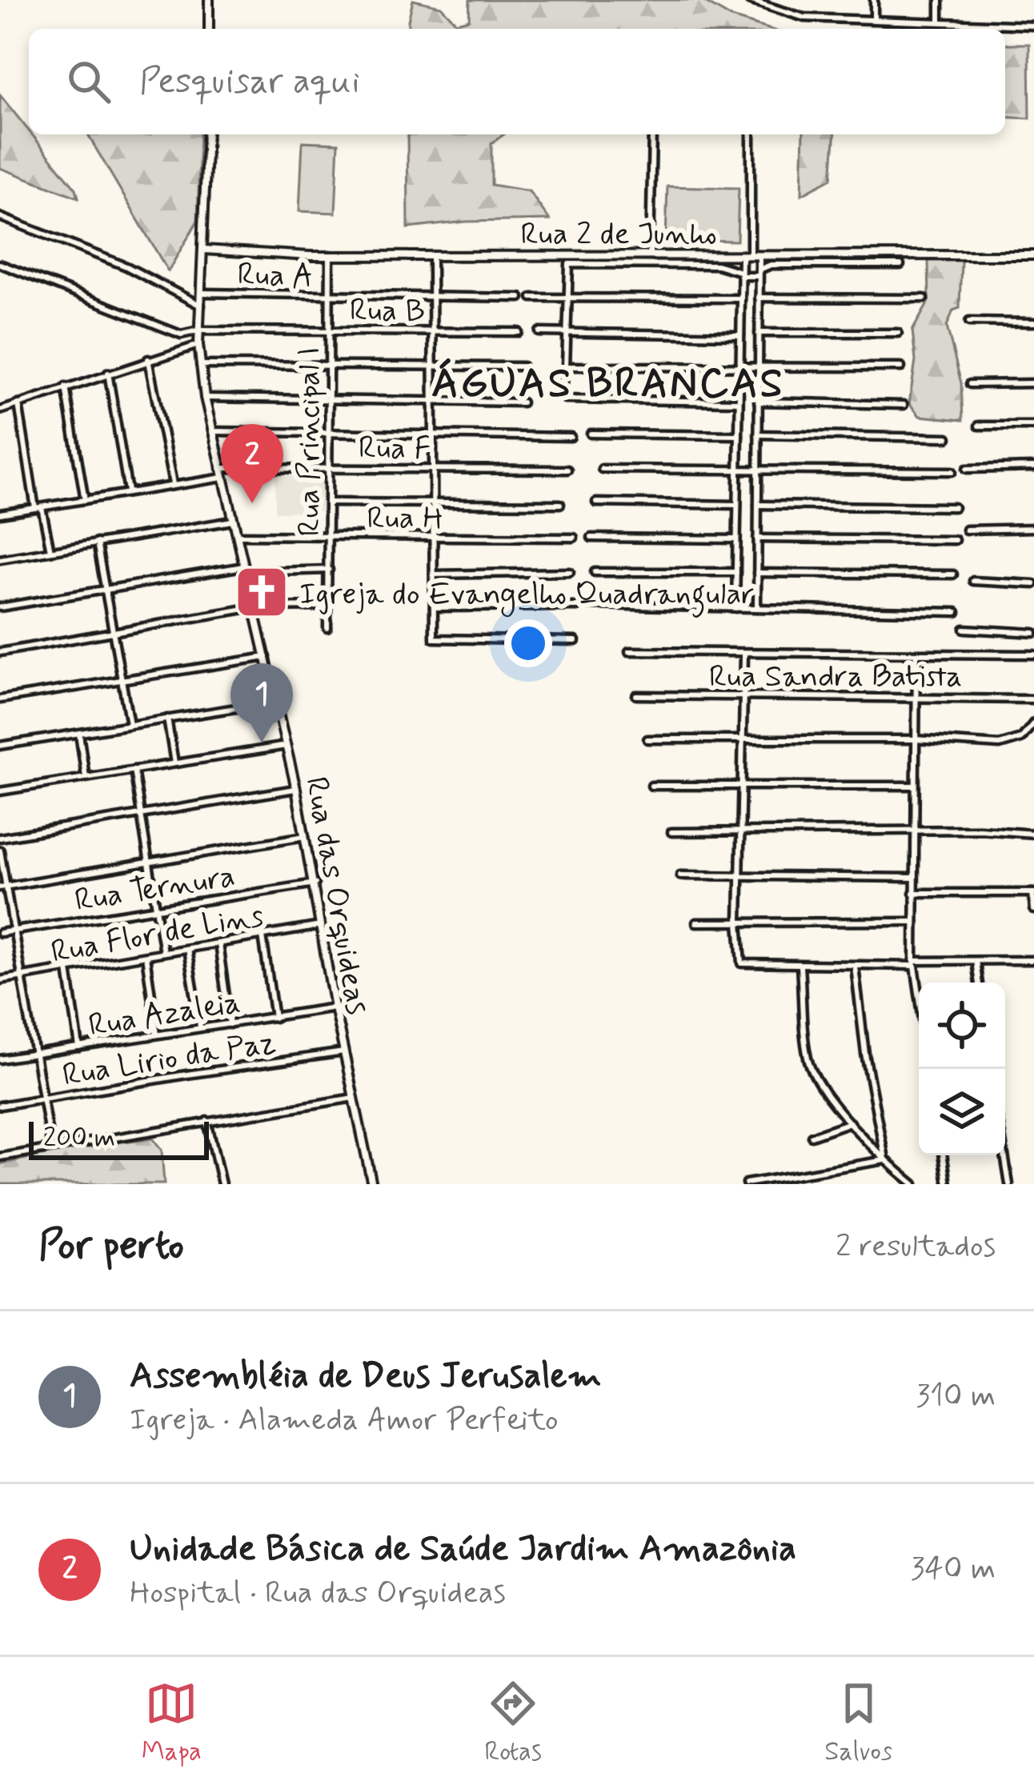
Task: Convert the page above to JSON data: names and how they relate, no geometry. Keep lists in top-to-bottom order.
{
  "streets": {
    "street": [
      "Rua 2 de Junho",
      "Rua A",
      "Rua B",
      "Rua Principal I",
      "Rua F",
      "Rua H",
      "Rua Sandra Batista",
      "Rua Ternura",
      "Rua das Orquideas",
      "Rua Flor de Lins",
      "Rua Azaleia",
      "Rua Lirio da Paz"
    ]
  },
  "crossings": [
    ["Rua 2 de Junho", "Rua Principal I"],
    ["Rua 2 de Junho", "Rua das Orquideas"],
    ["Rua A", "Rua Principal I"],
    ["Rua A", "Rua das Orquideas"],
    ["Rua B", "Rua Principal I"],
    ["Rua B", "Rua das Orquideas"],
    ["Rua Principal I", "Rua F"],
    ["Rua Principal I", "Rua H"],
    ["Rua F", "Rua das Orquideas"],
    ["Rua H", "Rua das Orquideas"],
    ["Rua Ternura", "Rua das Orquideas"],
    ["Rua das Orquideas", "Rua Flor de Lins"],
    ["Rua das Orquideas", "Rua Azaleia"],
    ["Rua das Orquideas", "Rua Lirio da Paz"]
  ],
  "districts": ["ÁGUAS BRANCAS"],
  "places": {
    "church": ["Igreja do Evangelho Quadrangular"]
  },
  "scale_bar": "200 m",
  "page": {
    "search": "Pesquisar aqui",
    "pins": ["2", "1"],
    "scale": "200 m",
    "heading": ["Por perto", "2 resultados"],
    "list": [
      {
        "mark": "1",
        "name": "Assembléia de Deus Jerusalem",
        "note": "Igreja · Alameda Amor Perfeito",
        "value": "310 m"
      },
      {
        "mark": "2",
        "name": "Unidade Básica de Saúde Jardim Amazônia",
        "note": "Hospital · Rua das Orquideas",
        "value": "340 m"
      }
    ],
    "nav": ["Mapa", "Rotas", "Salvos"]
  }
}
